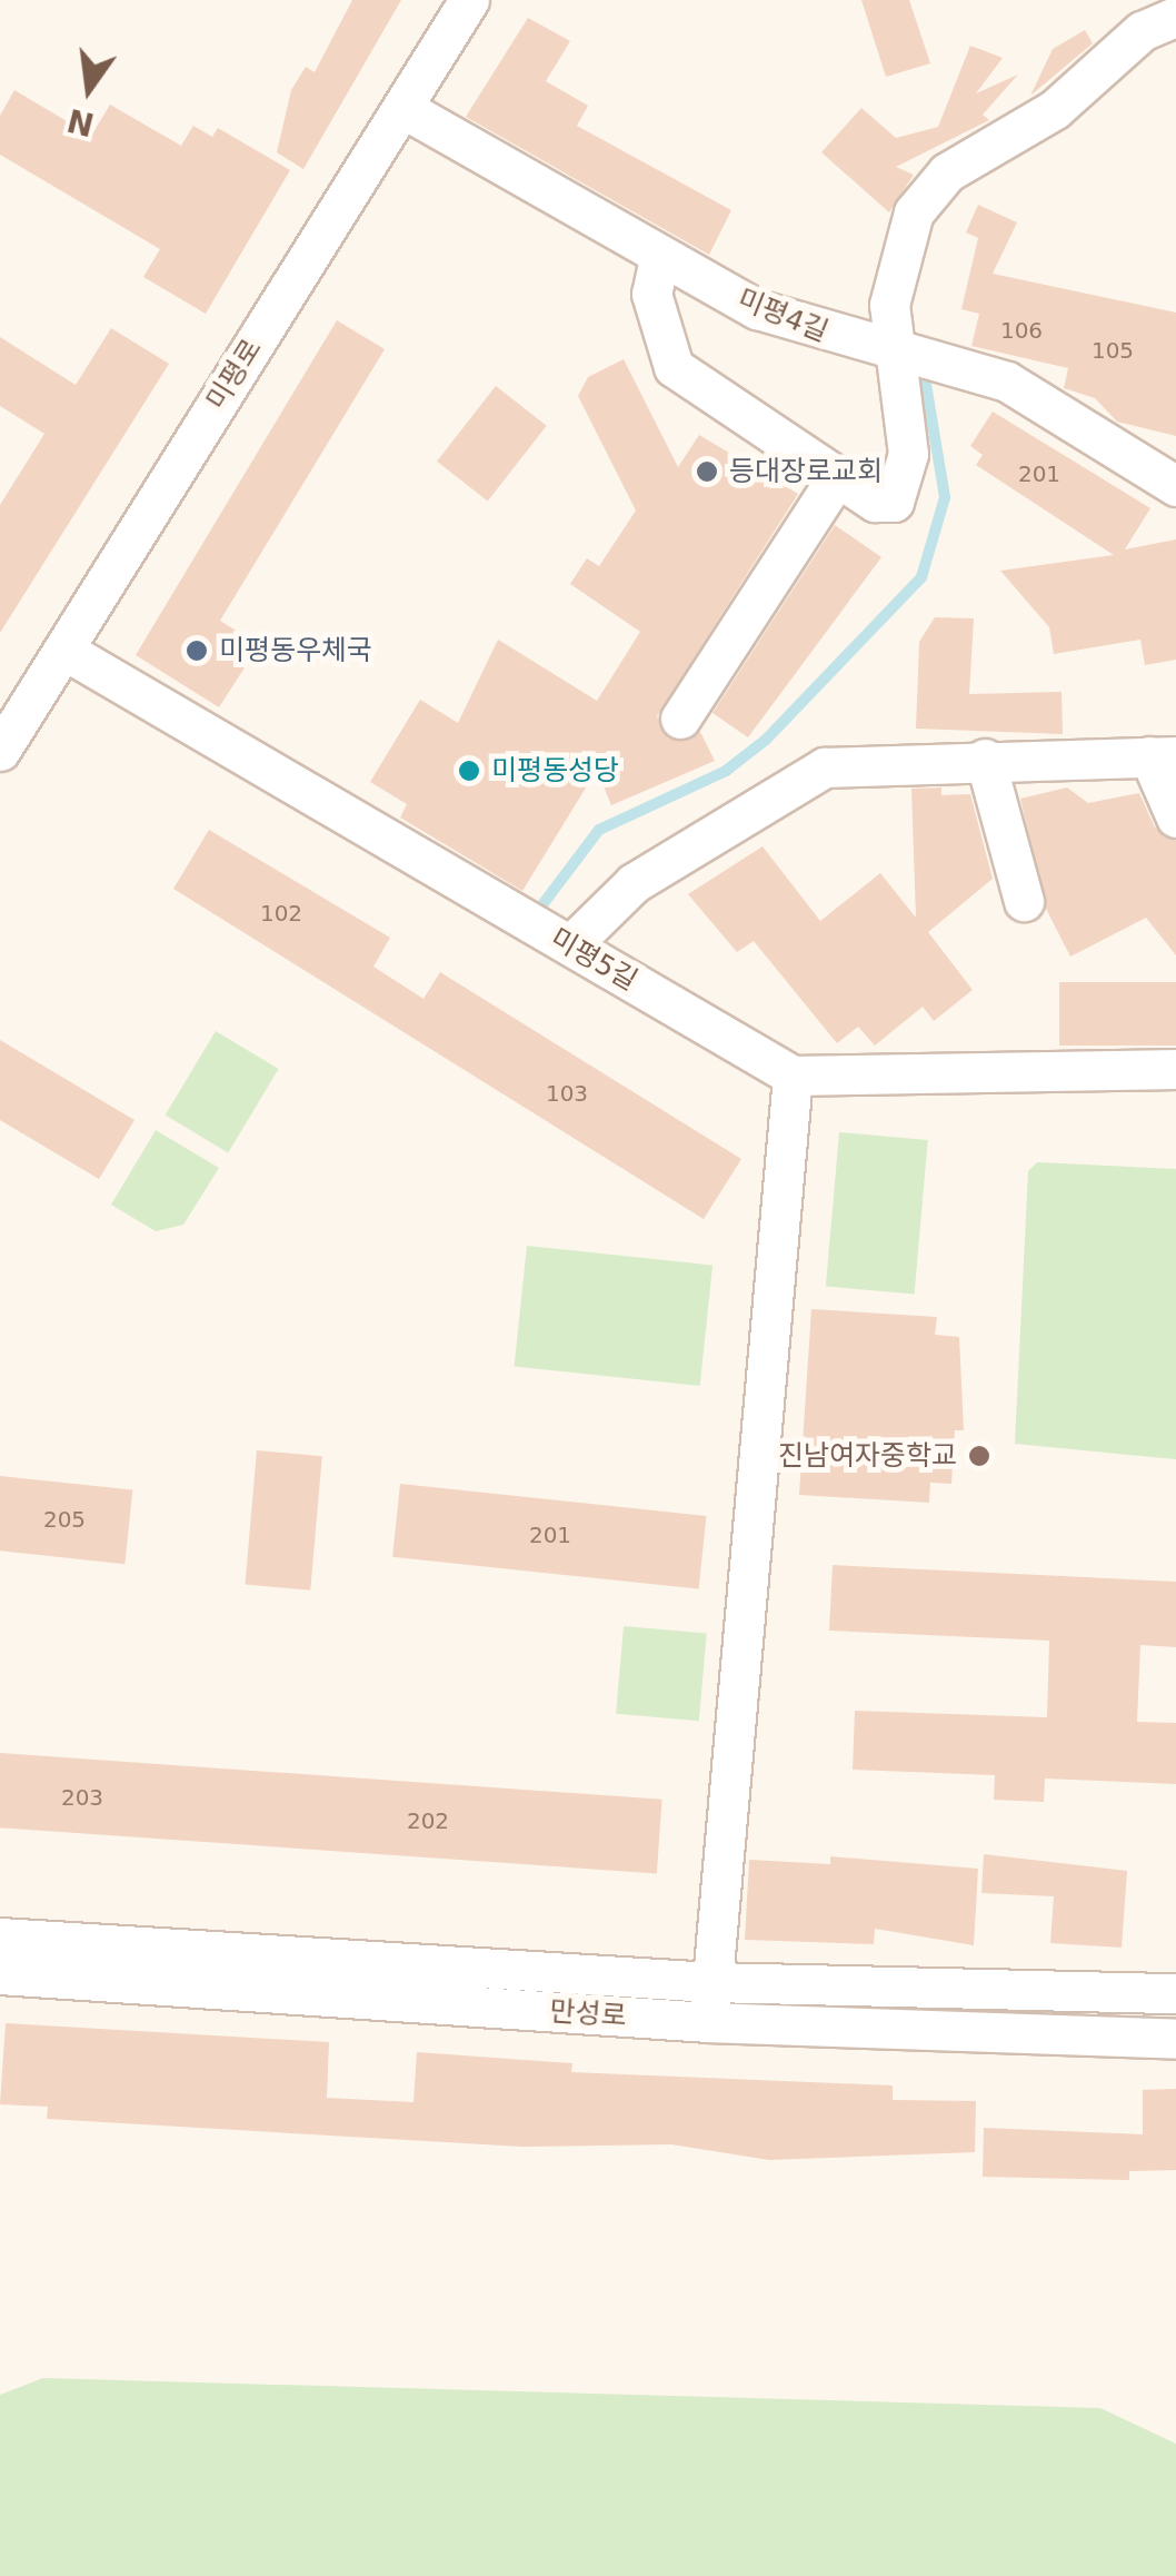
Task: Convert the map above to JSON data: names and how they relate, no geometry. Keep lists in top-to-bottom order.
{
  "streets": {
    "street": [
      "미평4길",
      "미평로",
      "미평5길",
      "만성로"
    ]
  },
  "crossings": [
    ["미평4길", "미평로"],
    ["미평로", "미평5길"]
  ],
  "places": [
    "등대장로교회",
    "미평동우체국",
    "미평동성당",
    "진남여자중학교"
  ],
  "house_numbers": [
    "106",
    "105",
    "201",
    "102",
    "103",
    "205",
    "201",
    "203",
    "202"
  ],
  "north": "bottom"
}
